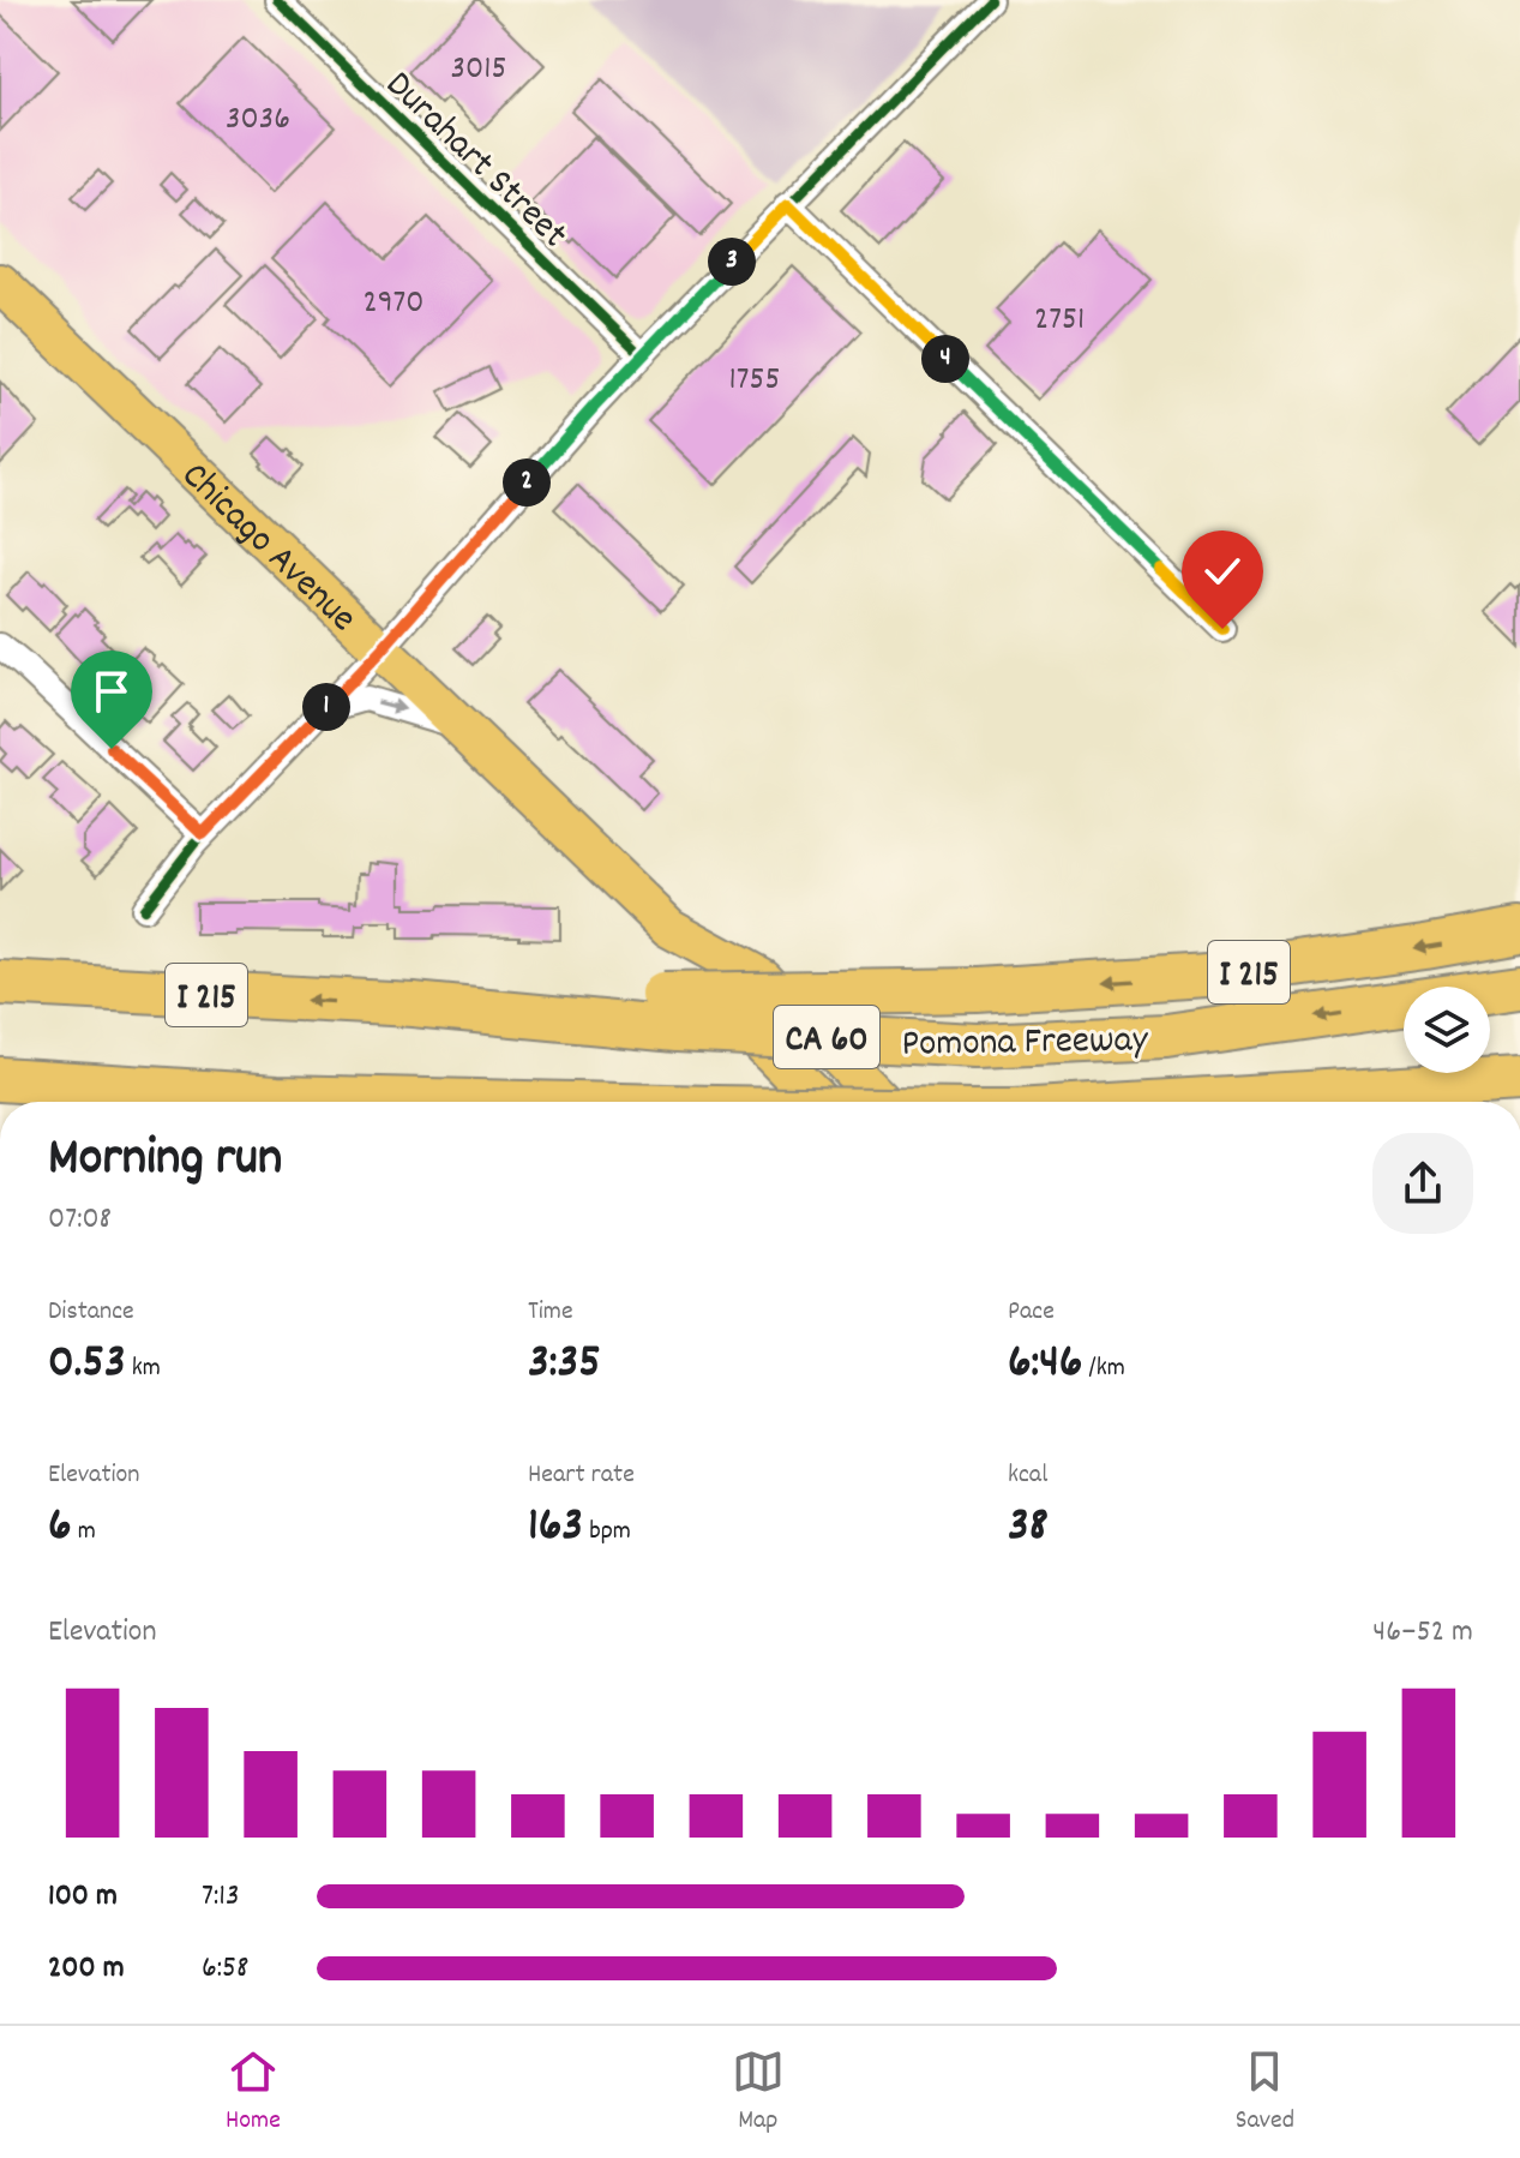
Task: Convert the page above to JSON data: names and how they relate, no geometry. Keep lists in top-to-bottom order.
{
  "streets": {
    "highway": ["I 215", "CA 60", "Pomona Freeway"],
    "main road": ["Chicago Avenue"],
    "street": ["Durahart Street"]
  },
  "crossings": [
    ["I 215", "Pomona Freeway"]
  ],
  "house_numbers": [
    "3015",
    "3036",
    "2970",
    "2751",
    "1755"
  ],
  "page": {
    "pins": [
      "3",
      "4",
      "2",
      "1"
    ],
    "heading": ["Morning run", "07:08"],
    "stats": [
      ["Distance", "0.53 km"],
      ["Time", "3:35"],
      ["Pace", "6:46 /km"],
      ["Elevation", "6 m"],
      ["Heart rate", "163 bpm"],
      ["kcal", "38"]
    ],
    "chart": ["Elevation", "46–52 m"],
    "list": [
      {
        "name": "100 m",
        "note": "7:13"
      },
      {
        "name": "200 m",
        "note": "6:58"
      }
    ],
    "tabs": ["Home", "Map", "Saved"]
  }
}
